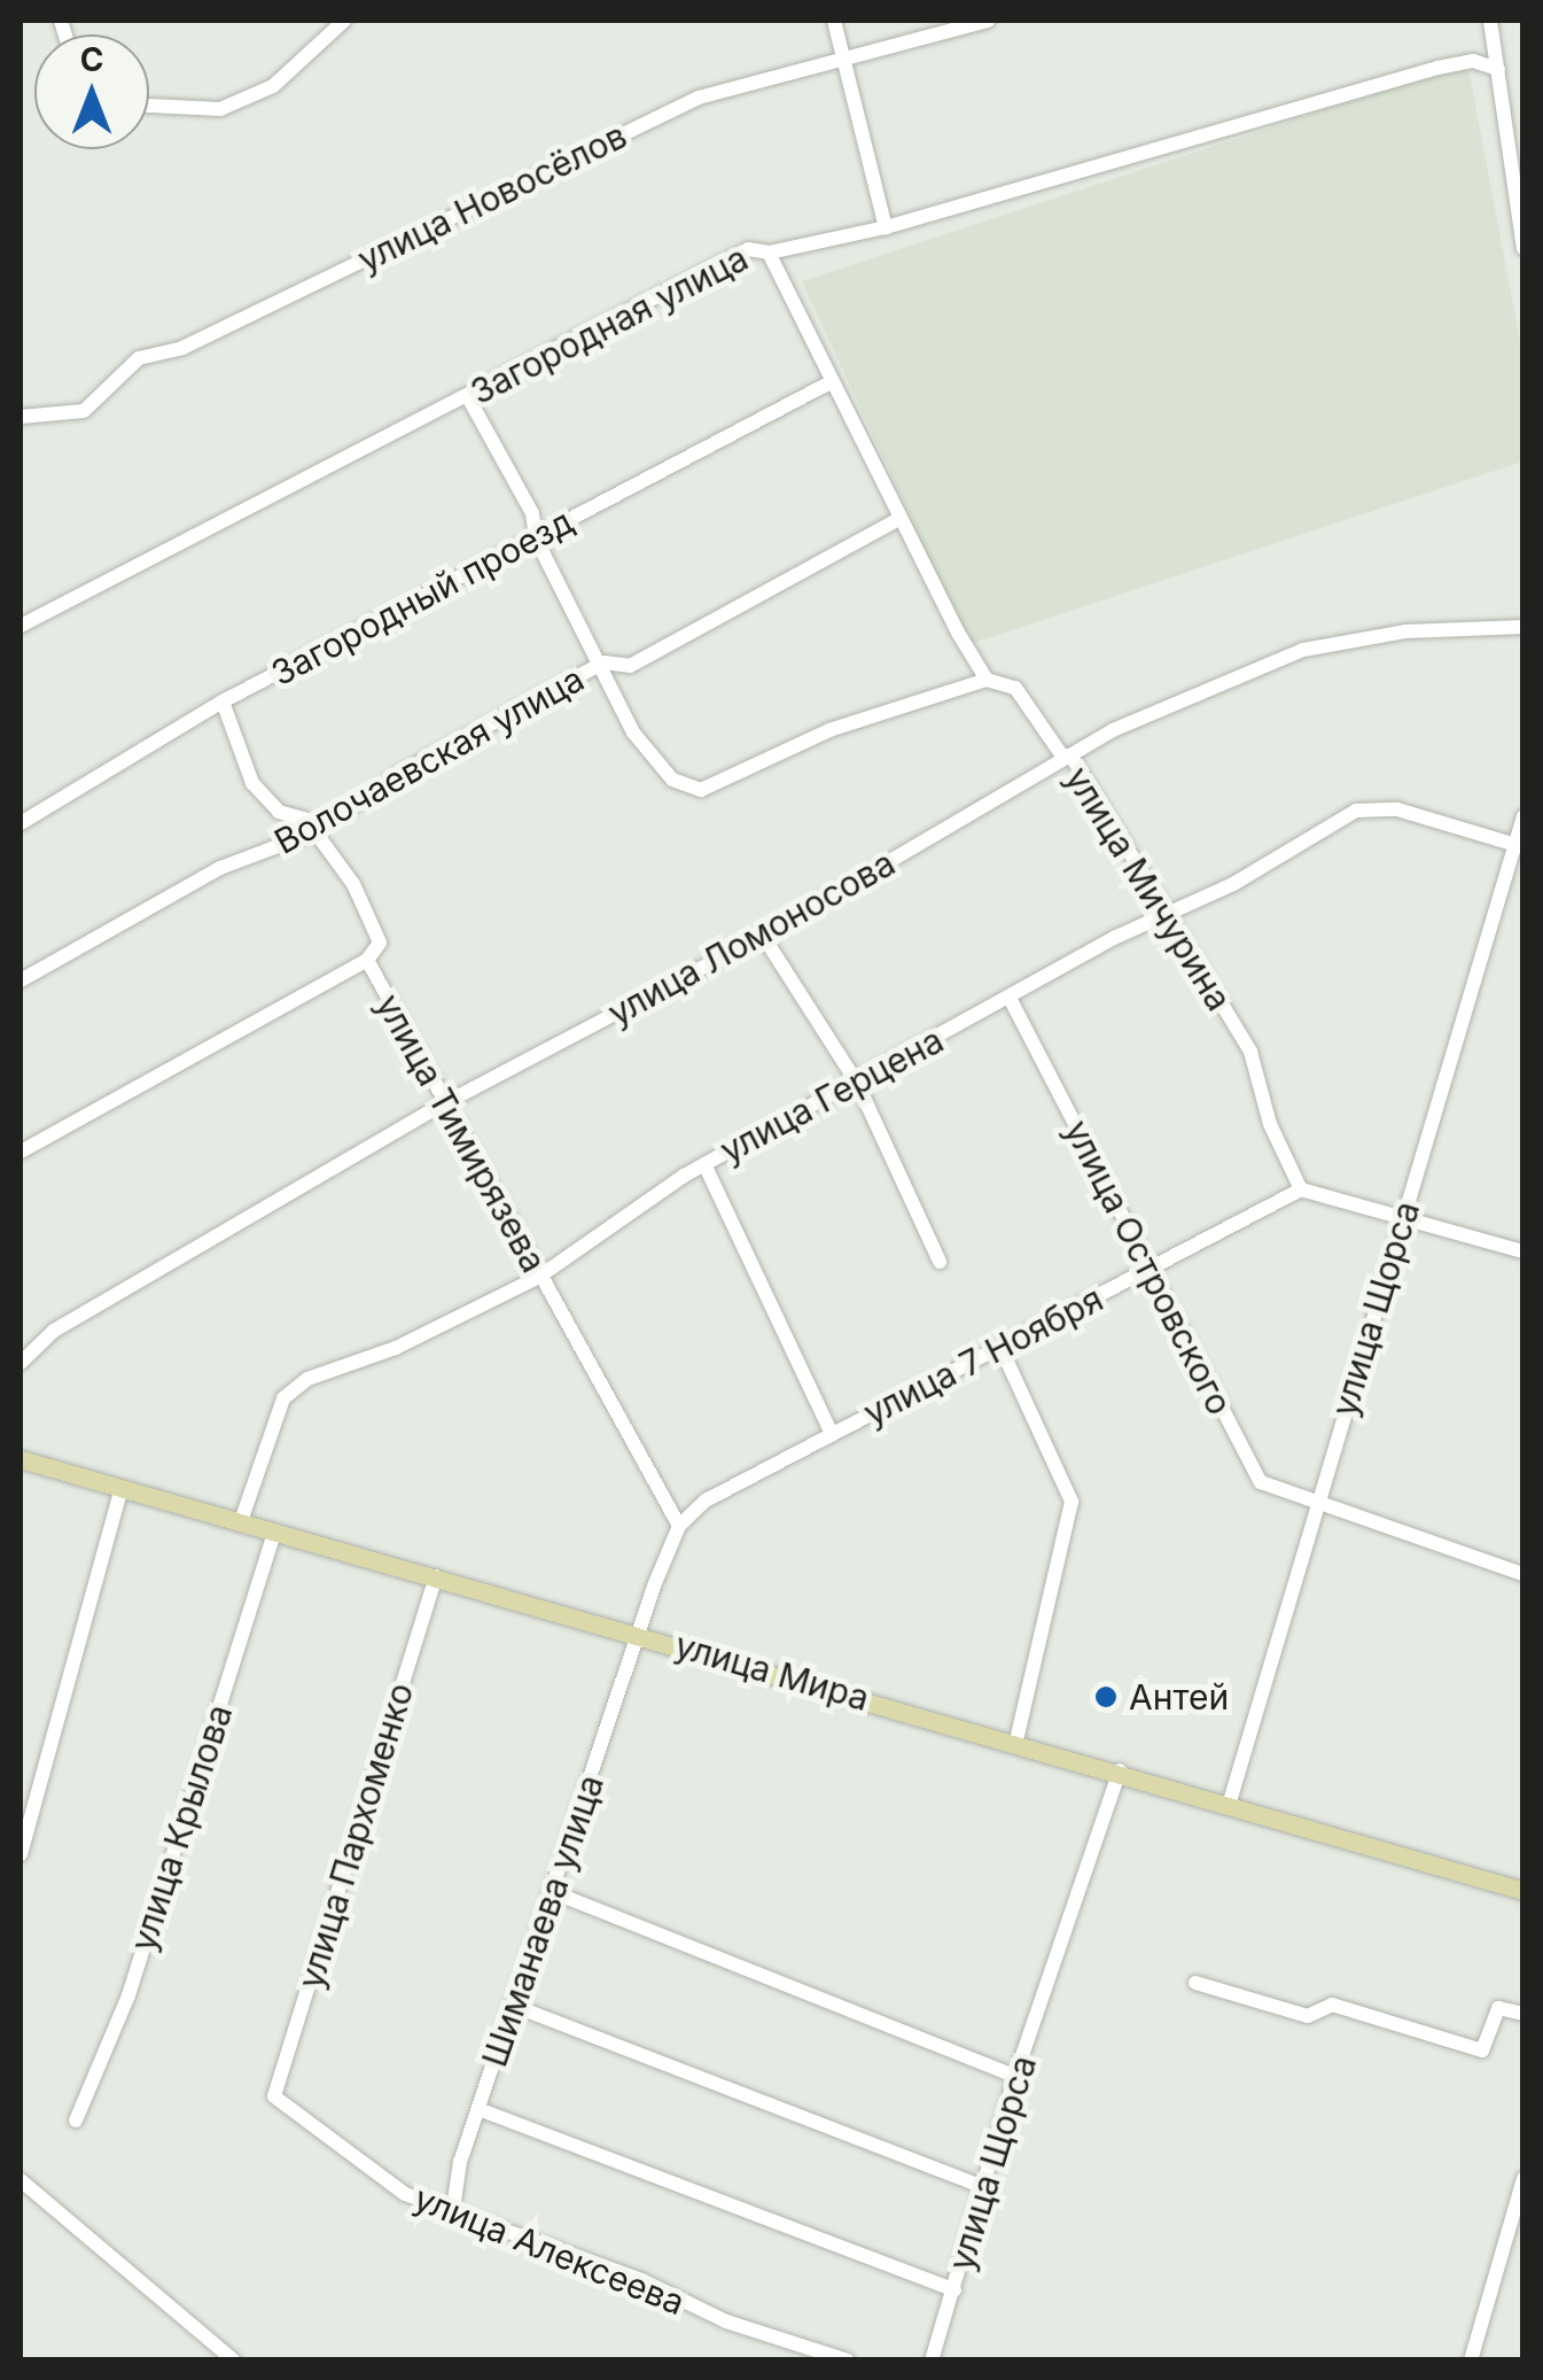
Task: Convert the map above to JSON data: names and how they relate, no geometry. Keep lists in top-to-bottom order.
{
  "streets": {
    "main road": ["улица Мира"],
    "street": [
      "улица Новосёлов",
      "Загородная улица",
      "Загородный проезд",
      "Волочаевская улица",
      "улица Мичурина",
      "улица Ломоносова",
      "улица Герцена",
      "улица Тимирязева",
      "улица Островского",
      "улица Щорса",
      "улица 7 Ноября",
      "улица Крылова",
      "улица Пархоменко",
      "Шиманаева улица",
      "улица Алексеева"
    ]
  },
  "crossings": [
    ["Загородная улица", "улица Мичурина"],
    ["Загородный проезд", "улица Мичурина"],
    ["Загородный проезд", "улица Тимирязева"],
    ["Волочаевская улица", "улица Мичурина"],
    ["Волочаевская улица", "улица Тимирязева"],
    ["улица Мичурина", "улица Ломоносова"],
    ["улица Мичурина", "улица Герцена"],
    ["улица Мичурина", "улица 7 Ноября"],
    ["улица Ломоносова", "улица Тимирязева"],
    ["улица Герцена", "улица Тимирязева"],
    ["улица Герцена", "улица Островского"],
    ["улица Герцена", "улица Щорса"],
    ["улица Герцена", "улица Мира"],
    ["улица Тимирязева", "улица 7 Ноября"],
    ["улица Островского", "улица Щорса"],
    ["улица Островского", "улица 7 Ноября"],
    ["улица Щорса", "улица Мира"],
    ["улица Мира", "улица Крылова"],
    ["улица Мира", "улица Пархоменко"],
    ["улица Мира", "Шиманаева улица"],
    ["улица Пархоменко", "улица Алексеева"],
    ["Шиманаева улица", "улица Алексеева"]
  ],
  "places": ["Антей"],
  "north": "top"
}
